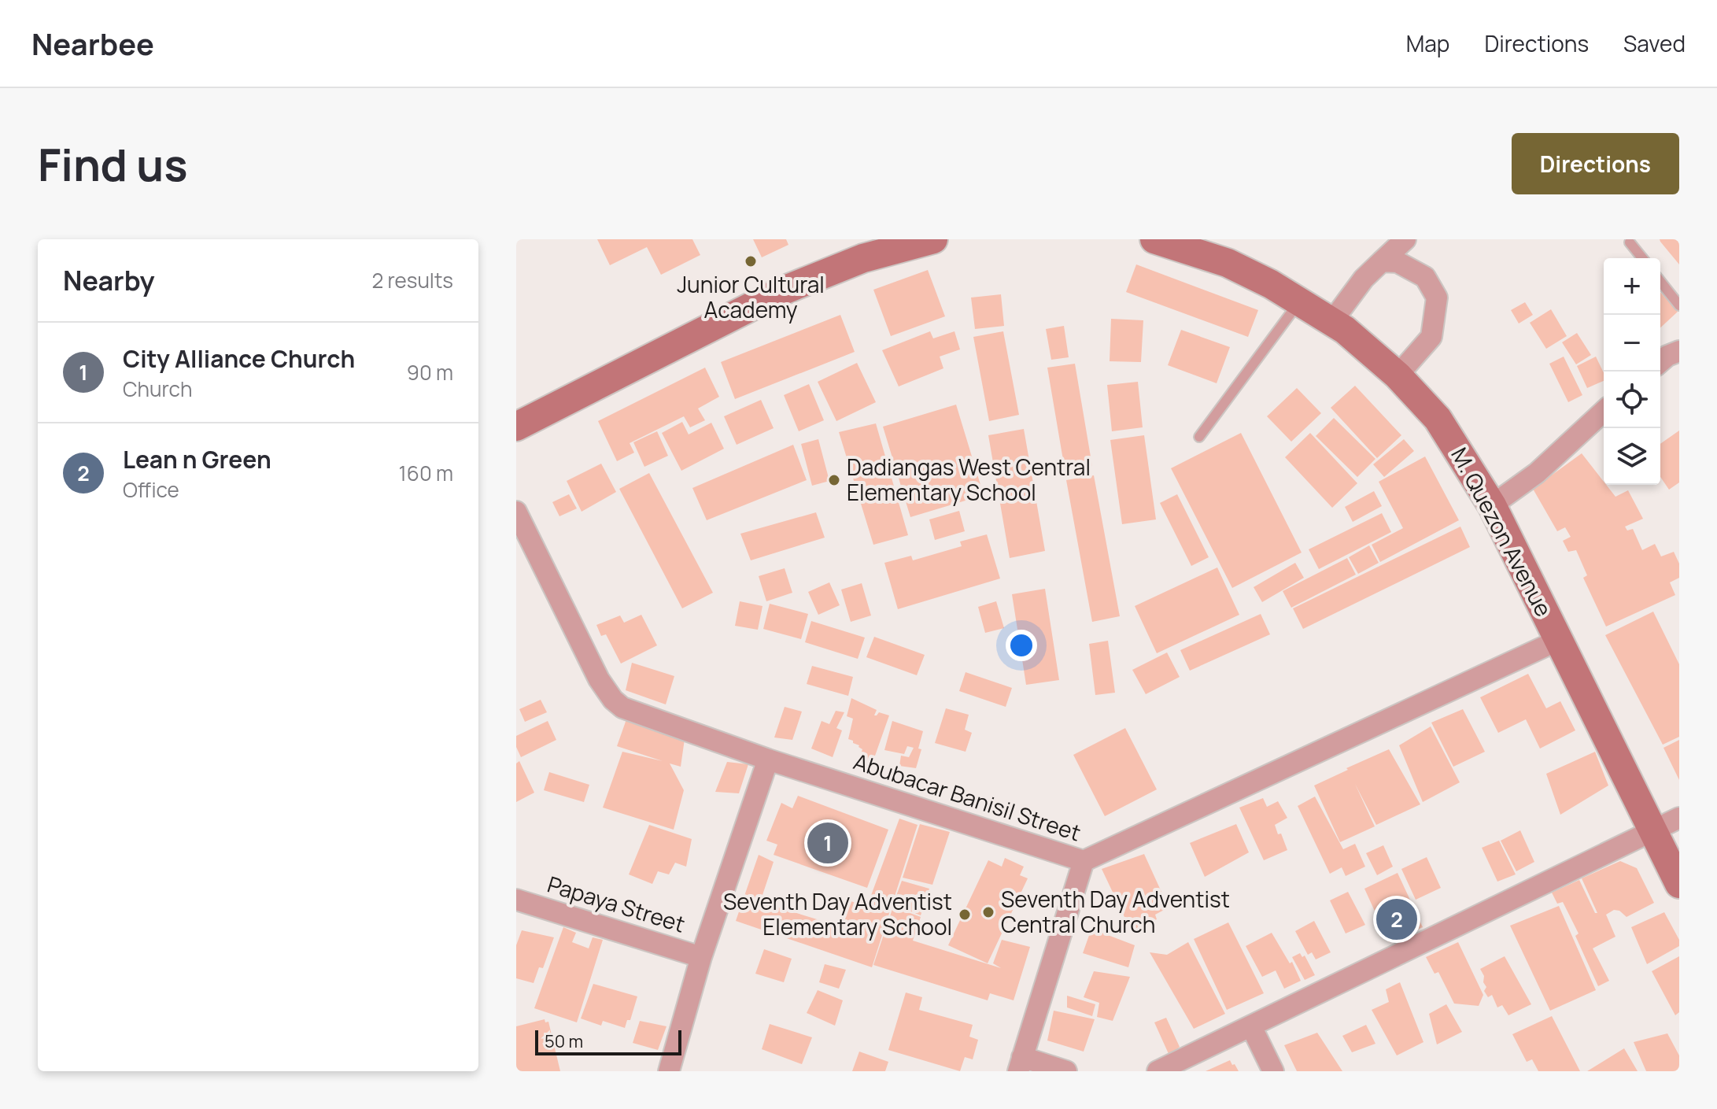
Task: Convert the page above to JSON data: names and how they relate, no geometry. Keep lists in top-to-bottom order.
{
  "streets": {
    "street": ["M. Quezon Avenue", "Abubacar Banisil Street", "Papaya Street"]
  },
  "crossings": [
    ["M. Quezon Avenue", "Abubacar Banisil Street"]
  ],
  "places": [
    "Junior Cultural Academy",
    "Dadiangas West Central Elementary School",
    "Seventh Day Adventist Central Church",
    "Seventh Day Adventist Elementary School"
  ],
  "scale_bar": "50 m",
  "page": {
    "header": "Nearbee",
    "nav": ["Map", "Directions", "Saved"],
    "buttons": "Directions",
    "title": "Find us",
    "heading": ["Nearby", "2 results"],
    "map_buttons": ["+", "−"],
    "list": [
      {
        "mark": "1",
        "name": "City Alliance Church",
        "note": "Church",
        "value": "90 m"
      },
      {
        "mark": "2",
        "name": "Lean n Green",
        "note": "Office",
        "value": "160 m"
      }
    ],
    "pins": ["1", "2"],
    "scale": "50 m"
  }
}
